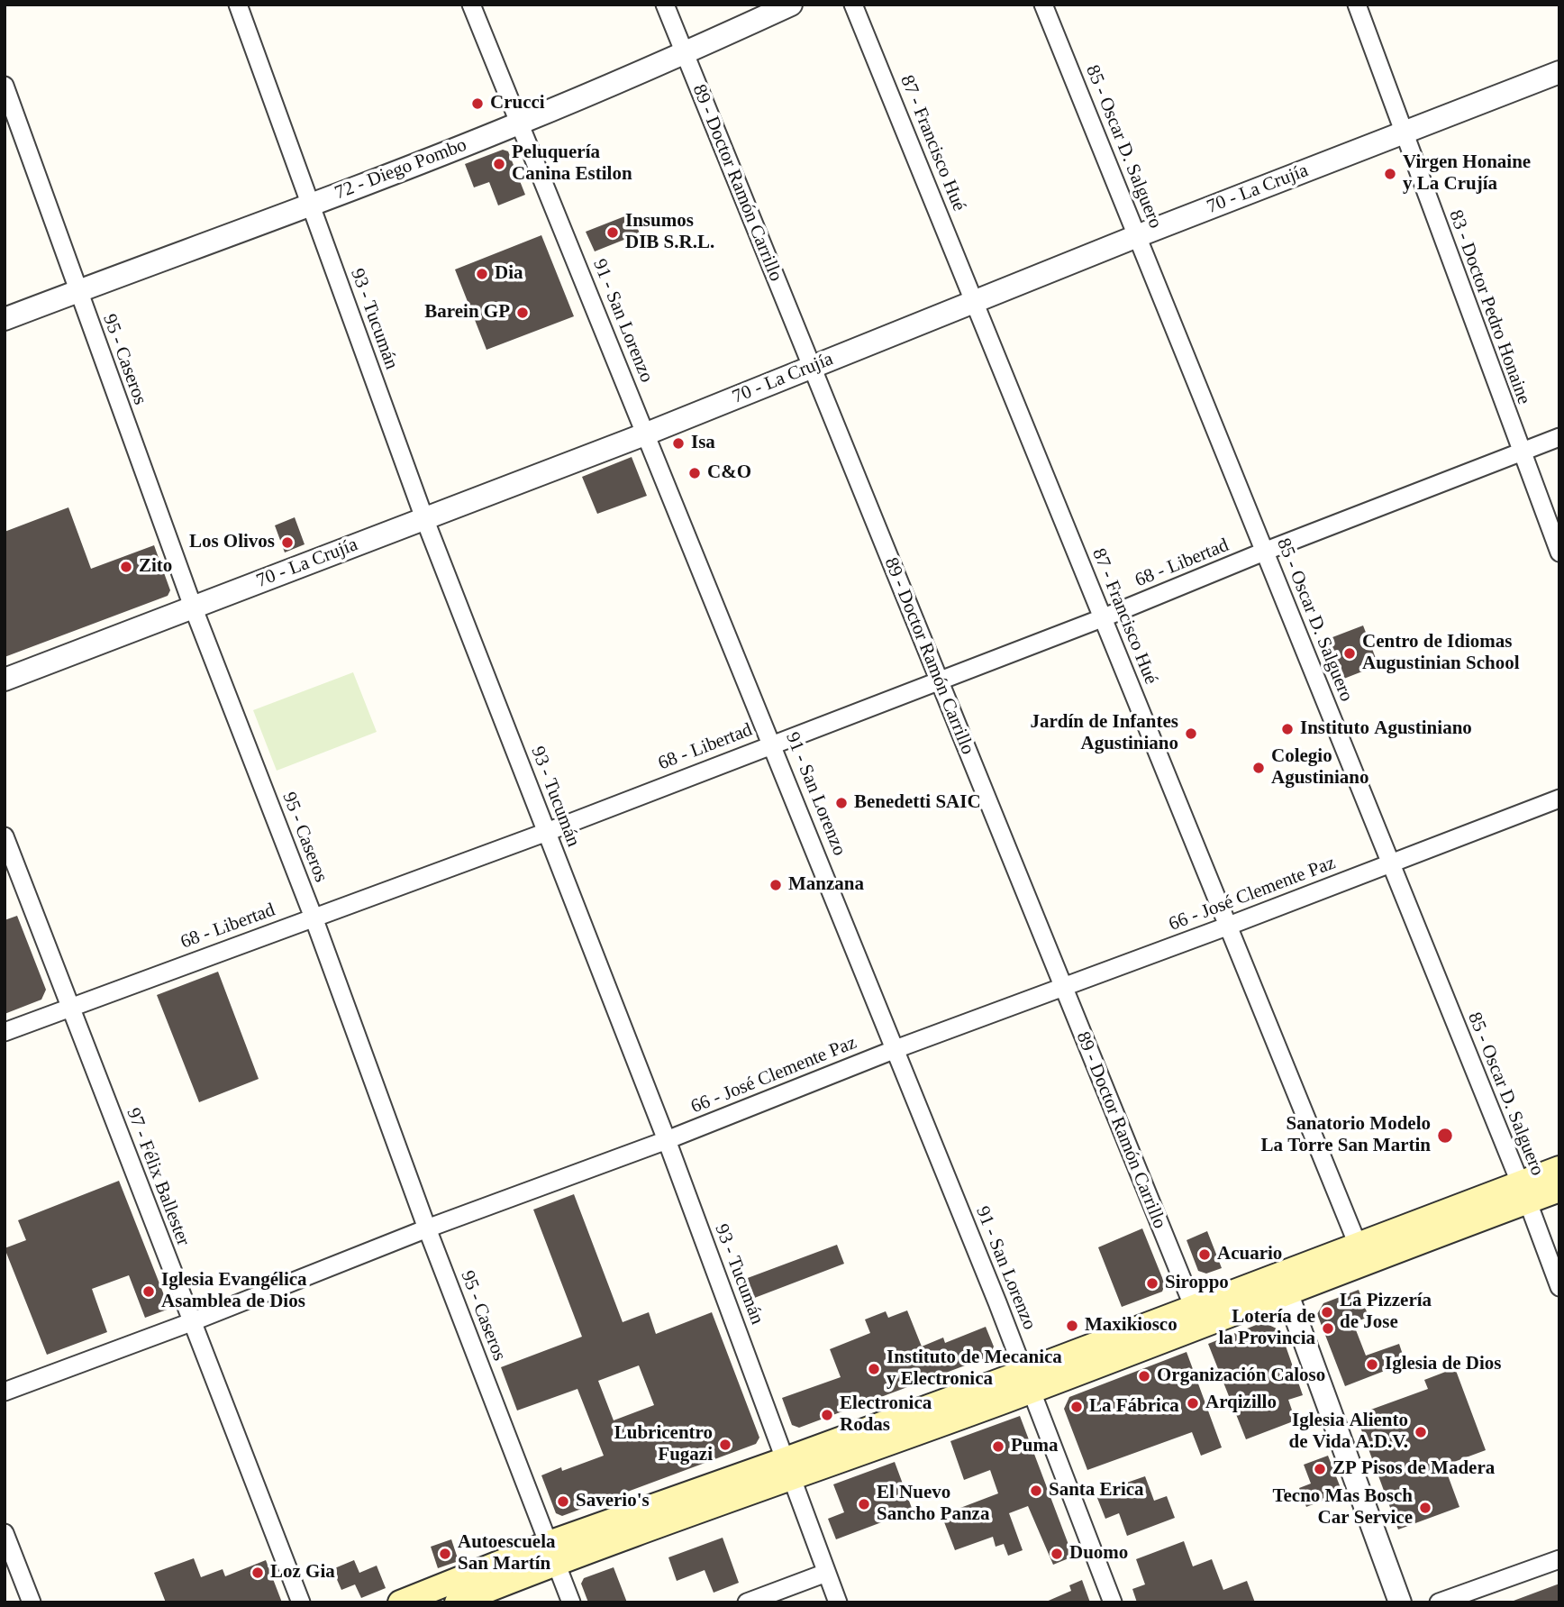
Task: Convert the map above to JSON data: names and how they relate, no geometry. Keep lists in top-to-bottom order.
{
  "streets": {
    "street": [
      "87 - Francisco Hué",
      "85 - Oscar D. Salguero",
      "72 - Diego Pombo",
      "89 - Doctor Ramón Carrillo",
      "70 - La Crujía",
      "83 - Doctor Pedro Honaine",
      "93 - Tucumán",
      "91 - San Lorenzo",
      "95 - Caseros",
      "68 - Libertad",
      "66 - José Clemente Paz",
      "97 - Félix Ballester"
    ]
  },
  "crossings": [
    ["87 - Francisco Hué", "70 - La Crujía"],
    ["87 - Francisco Hué", "68 - Libertad"],
    ["87 - Francisco Hué", "66 - José Clemente Paz"],
    ["85 - Oscar D. Salguero", "70 - La Crujía"],
    ["85 - Oscar D. Salguero", "68 - Libertad"],
    ["85 - Oscar D. Salguero", "66 - José Clemente Paz"],
    ["72 - Diego Pombo", "89 - Doctor Ramón Carrillo"],
    ["72 - Diego Pombo", "93 - Tucumán"],
    ["72 - Diego Pombo", "91 - San Lorenzo"],
    ["72 - Diego Pombo", "95 - Caseros"],
    ["89 - Doctor Ramón Carrillo", "70 - La Crujía"],
    ["89 - Doctor Ramón Carrillo", "68 - Libertad"],
    ["89 - Doctor Ramón Carrillo", "66 - José Clemente Paz"],
    ["70 - La Crujía", "83 - Doctor Pedro Honaine"],
    ["70 - La Crujía", "93 - Tucumán"],
    ["70 - La Crujía", "91 - San Lorenzo"],
    ["70 - La Crujía", "95 - Caseros"],
    ["83 - Doctor Pedro Honaine", "68 - Libertad"],
    ["93 - Tucumán", "68 - Libertad"],
    ["93 - Tucumán", "66 - José Clemente Paz"],
    ["91 - San Lorenzo", "68 - Libertad"],
    ["91 - San Lorenzo", "66 - José Clemente Paz"],
    ["95 - Caseros", "68 - Libertad"],
    ["95 - Caseros", "66 - José Clemente Paz"],
    ["68 - Libertad", "97 - Félix Ballester"],
    ["66 - José Clemente Paz", "97 - Félix Ballester"]
  ],
  "places": [
    "Crucci",
    "Peluquería Canina Estilon",
    "Virgen Honaine y La Crujía",
    "Insumos DIB S.R.L.",
    "Dia",
    "Barein GP",
    "Isa",
    "C&O",
    "Los Olivos",
    "Zito",
    "Centro de Idiomas Augustinian School",
    "Instituto Agustiniano",
    "Jardín de Infantes Agustiniano",
    "Colegio Agustiniano",
    "Benedetti SAIC",
    "Manzana",
    "Sanatorio Modelo La Torre San Martin",
    "Acuario",
    "Siroppo",
    "Iglesia Evangélica Asamblea de Dios",
    "La Pizzería de Jose",
    "Maxikiosco",
    "Lotería de la Provincia",
    "Iglesia de Dios",
    "Instituto de Mecanica y Electronica",
    "Organización Caloso",
    "Arqizillo",
    "La Fábrica",
    "Electronica Rodas",
    "Iglesia Aliento de Vida A.D.V.",
    "Lubricentro Fugazi",
    "Puma",
    "ZP Pisos de Madera",
    "Santa Erica",
    "Saverio's",
    "El Nuevo Sancho Panza",
    "Tecno Mas Bosch Car Service",
    "Autoescuela San Martín",
    "Duomo",
    "Loz Gia"
  ]
}
